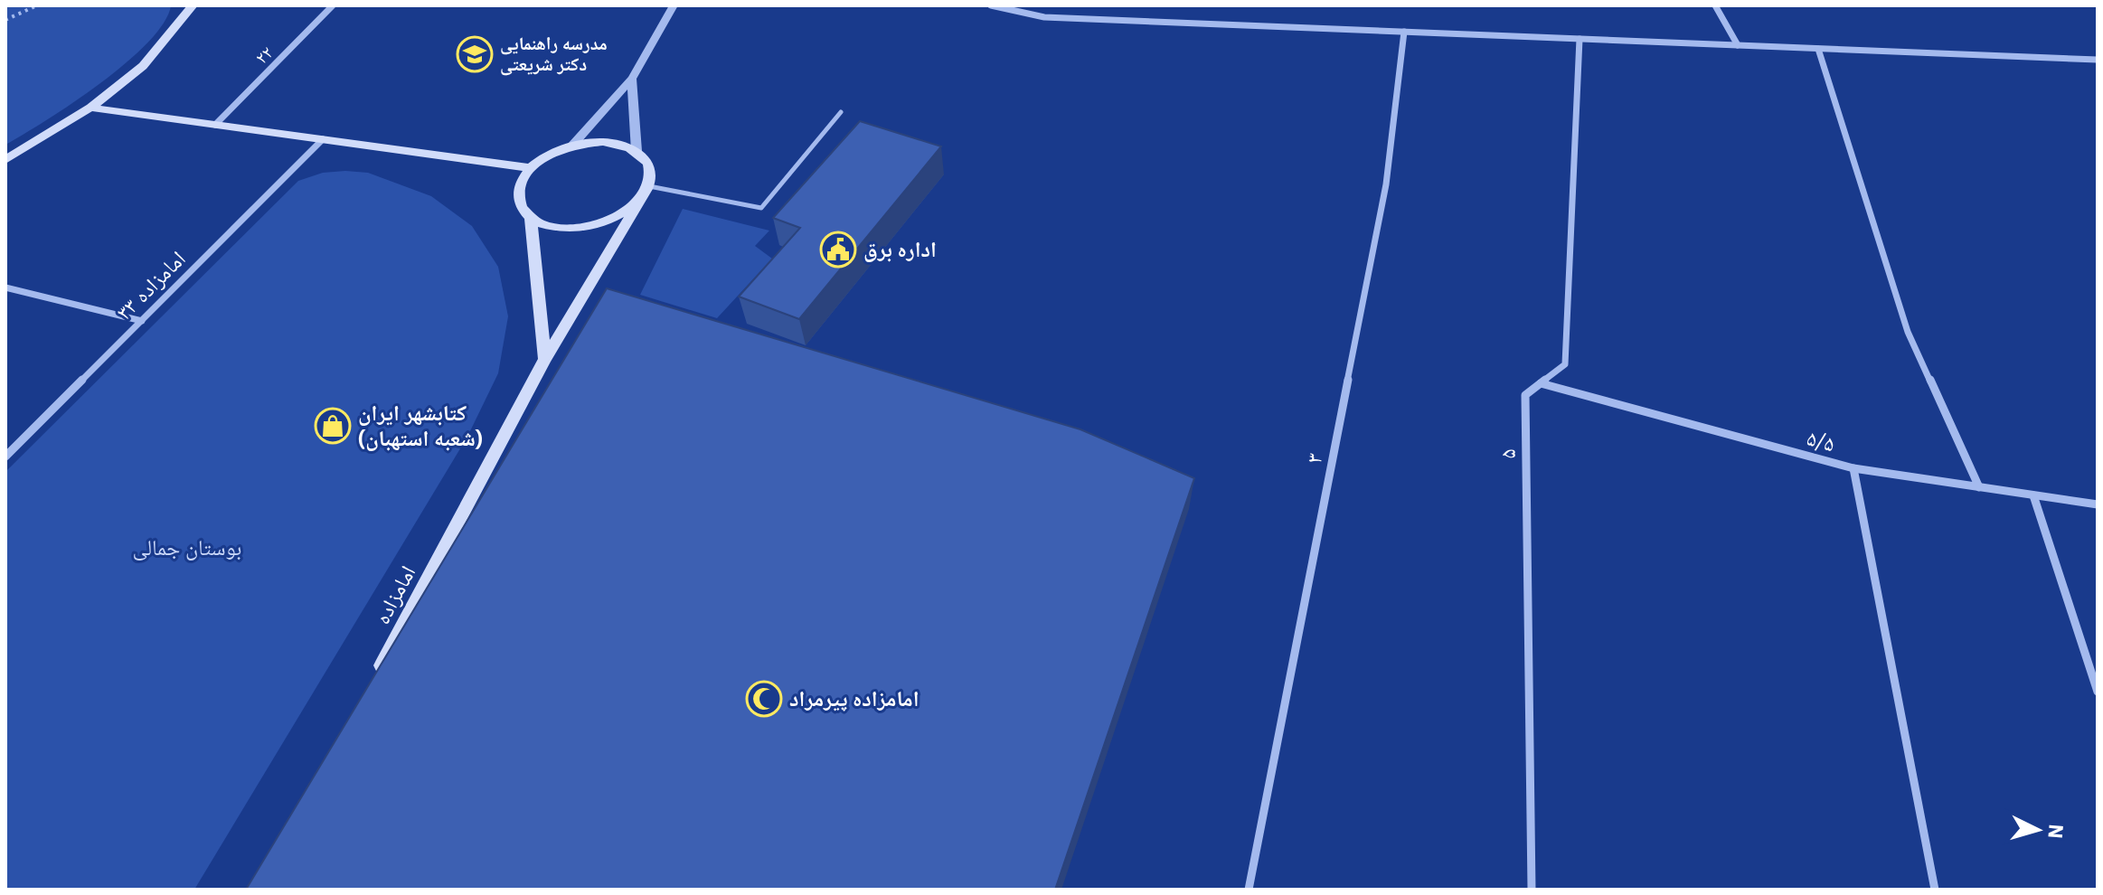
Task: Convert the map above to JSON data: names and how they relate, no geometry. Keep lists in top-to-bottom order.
{
  "streets": {
    "main road": ["امامزاده"],
    "street": [
      "۲۲",
      "امامزاده ۳۳",
      "۵/۵",
      "۵",
      "۳"
    ]
  },
  "crossings": [
    ["۵/۵", "۵"]
  ],
  "parks": ["بوستان جمالی"],
  "places": {
    "school or university": ["مدرسه راهنمایی دکتر شریعتی"],
    "public building": ["اداره برق"],
    "shop": ["کتابشهر ایران (شعبه استهبان)"],
    "mosque": ["امامزاده پیرمراد"]
  },
  "north": "right"
}
